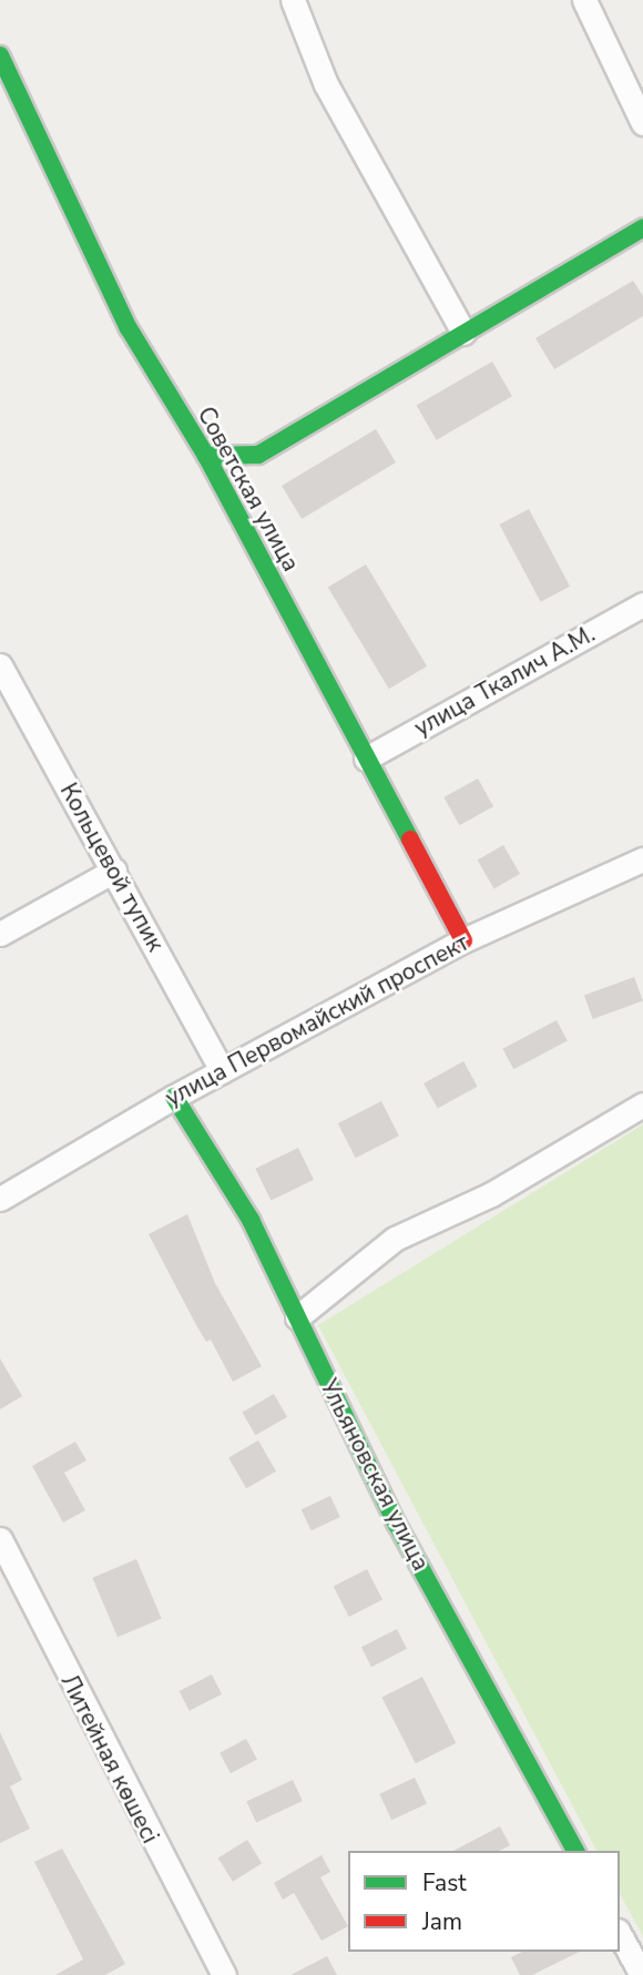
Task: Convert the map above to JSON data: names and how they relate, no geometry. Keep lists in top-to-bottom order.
{
  "streets": {
    "street": [
      "Советская улица",
      "улица Ткалич А.М.",
      "Кольцевой тупик",
      "улица Первомайский проспект",
      "Ульяновская улица",
      "Литейная көшесі"
    ]
  },
  "crossings": [
    ["Советская улица", "улица Ткалич А.М."],
    ["Советская улица", "улица Первомайский проспект"],
    ["Кольцевой тупик", "улица Первомайский проспект"],
    ["улица Первомайский проспект", "Ульяновская улица"]
  ],
  "legend": ["Fast", "Jam"]
}
